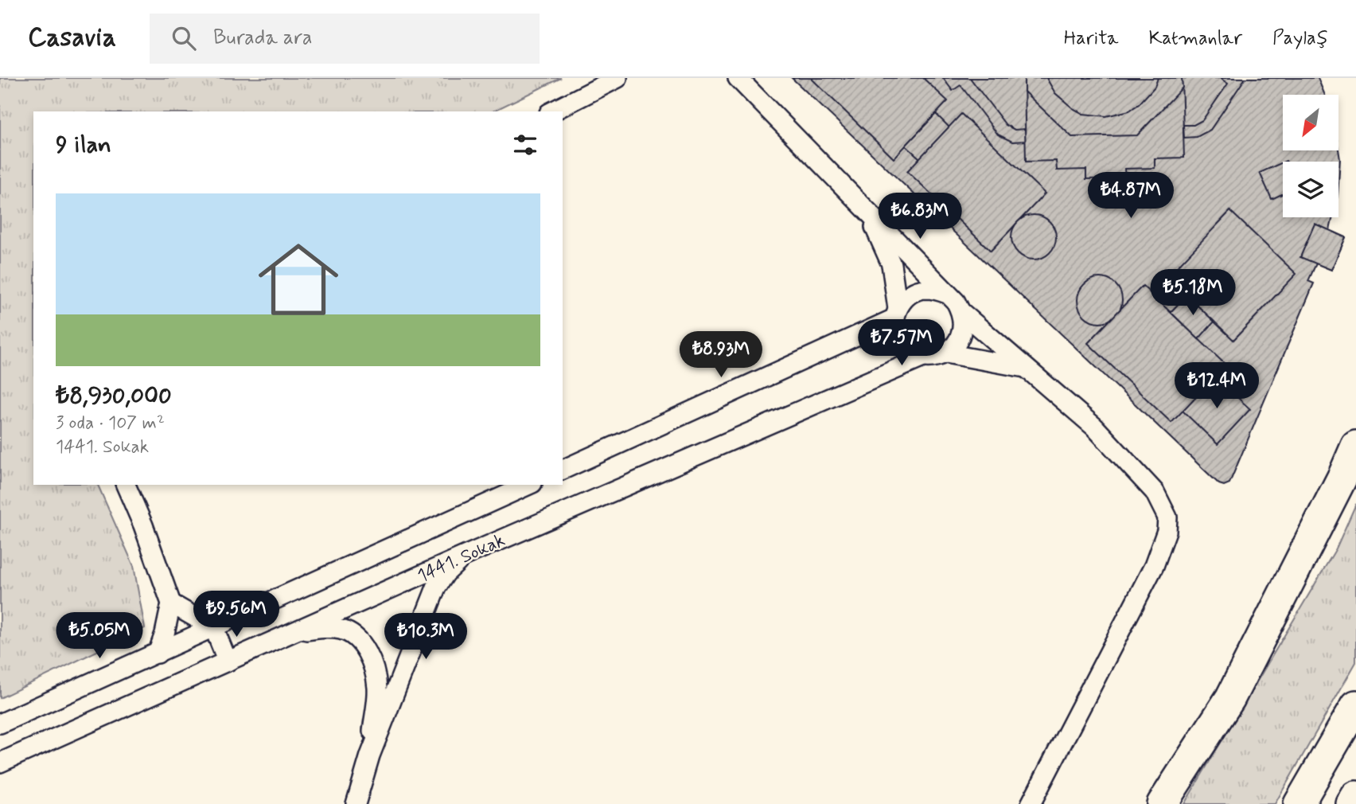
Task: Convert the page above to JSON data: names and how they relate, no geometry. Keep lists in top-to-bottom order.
{
  "streets": {
    "street": ["1441. Sokak"]
  },
  "north": "bottom left",
  "page": {
    "header": "Casavia",
    "search": "Burada ara",
    "nav": ["Harita", "Katmanlar", "Paylaş"],
    "heading": "9 ilan",
    "price": [
      "₺4.87M",
      "₺6.83M",
      "₺5.18M",
      "₺7.57M",
      "₺8.93M",
      "₺12.4M",
      "₺9.56M",
      "₺5.05M",
      "₺10.3M"
    ],
    "list": [
      {
        "name": "₺8,930,000",
        "note": "3 oda · 107 m² · 1441. Sokak"
      }
    ]
  }
}
